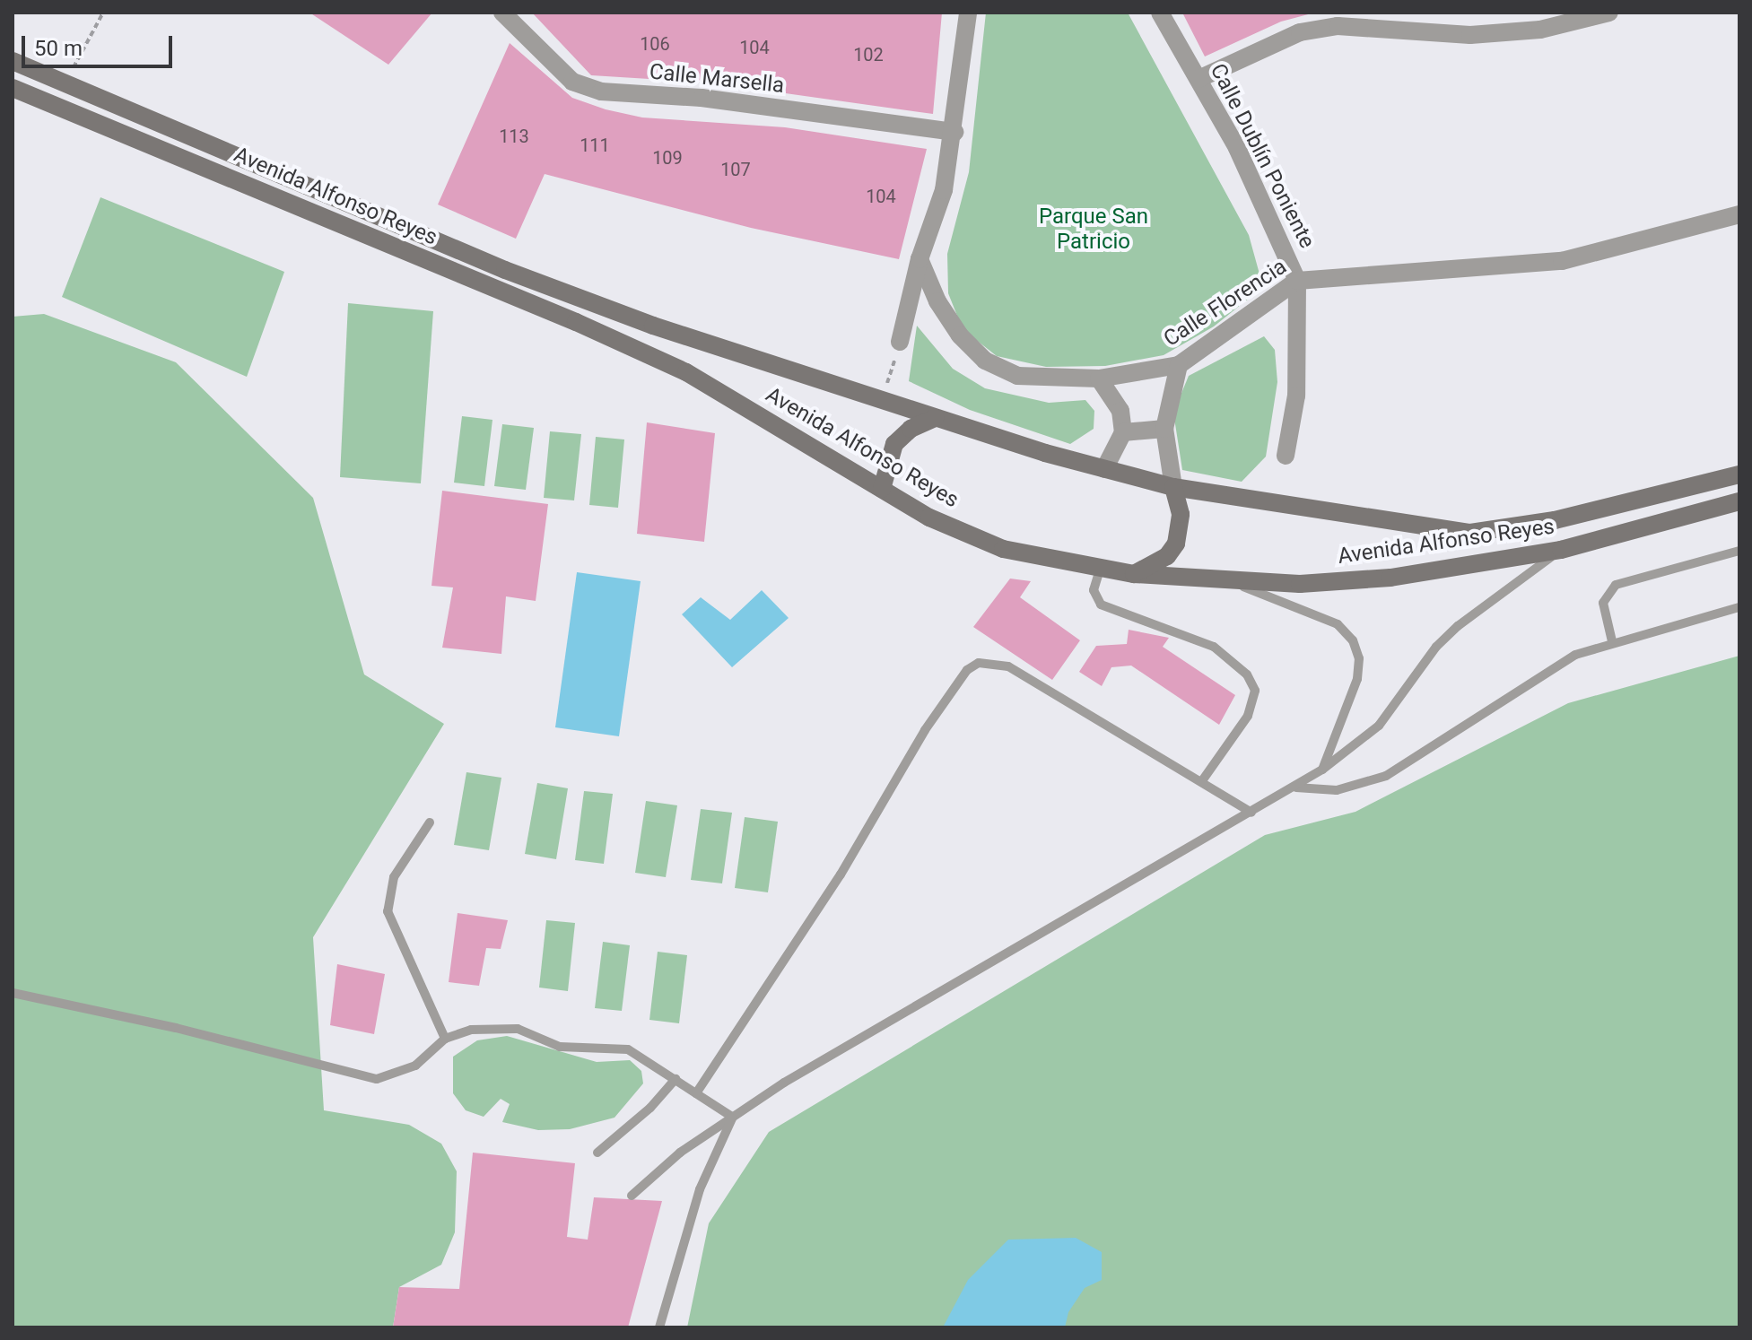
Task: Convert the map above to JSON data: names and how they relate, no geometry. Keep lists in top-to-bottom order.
{
  "streets": {
    "main road": ["Avenida Alfonso Reyes"],
    "street": ["Calle Marsella", "Calle Dublín Poniente", "Calle Florencia"]
  },
  "crossings": [
    ["Calle Dublín Poniente", "Calle Florencia"]
  ],
  "parks": ["Parque San Patricio"],
  "house_numbers": [
    "106",
    "104",
    "102",
    "113",
    "111",
    "109",
    "107",
    "104"
  ],
  "scale_bar": "50 m"
}
